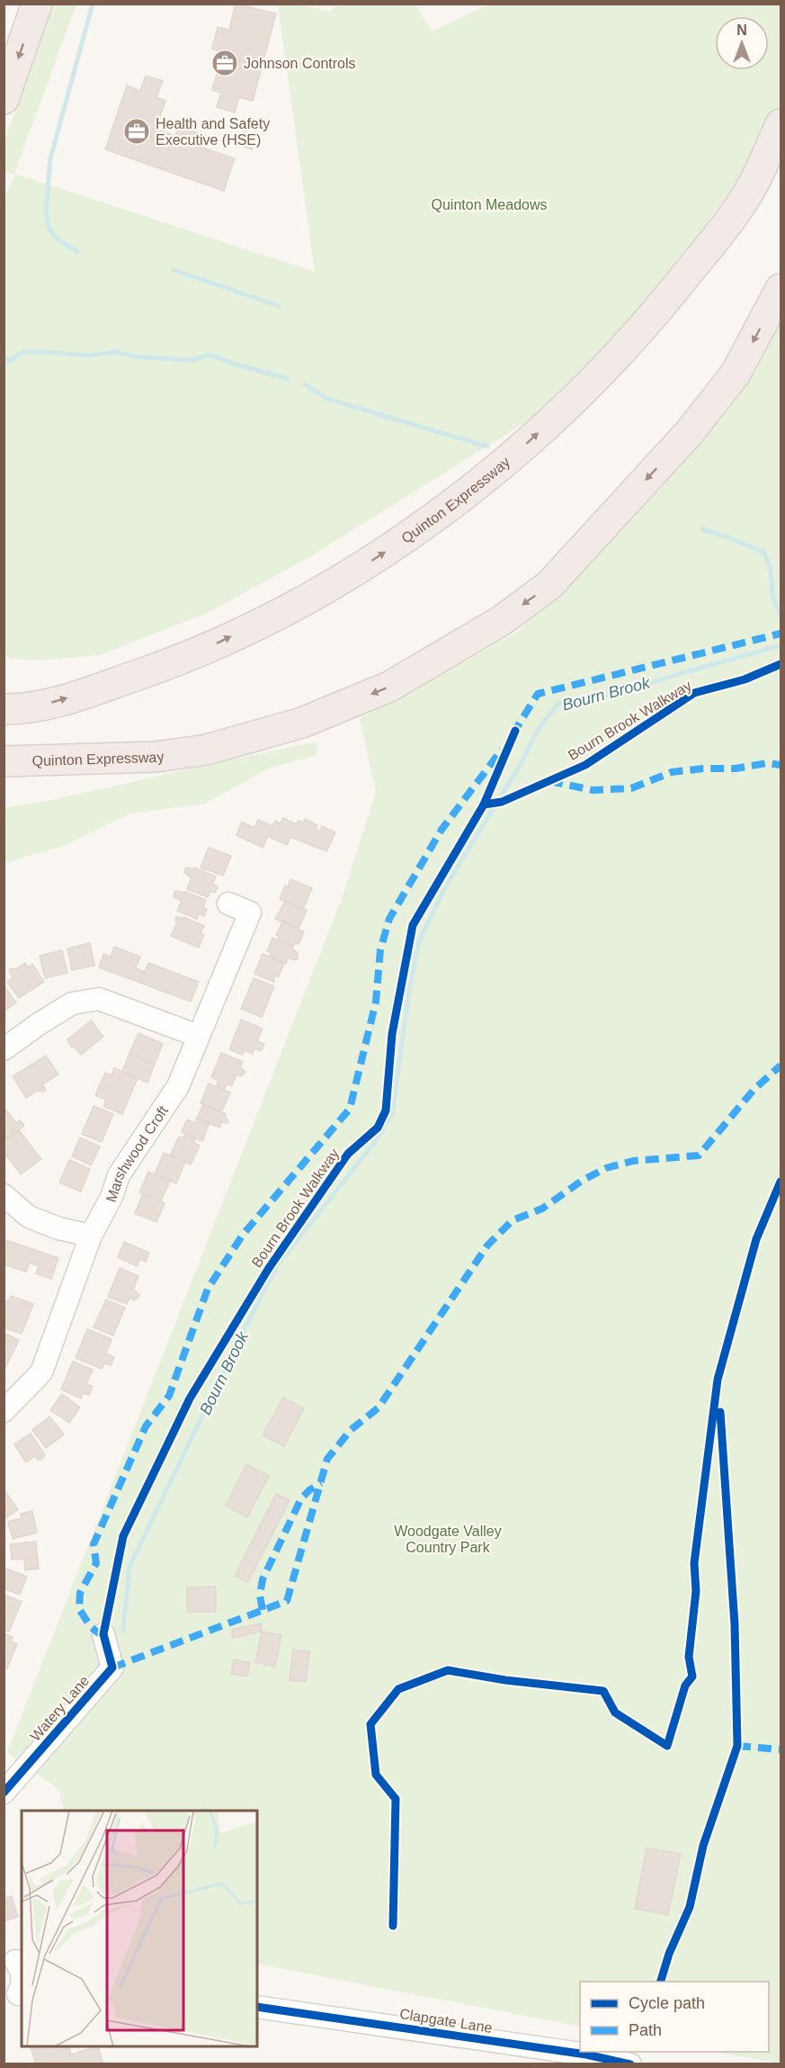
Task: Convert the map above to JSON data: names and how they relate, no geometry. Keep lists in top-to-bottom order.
{
  "streets": {
    "highway": ["Quinton Expressway"],
    "street": ["Marshwood Croft", "Watery Lane", "Clapgate Lane"],
    "cycle path": ["Bourn Brook Walkway"]
  },
  "water": ["Bourn Brook"],
  "parks": ["Quinton Meadows", "Woodgate Valley Country Park"],
  "places": {
    "office": ["Johnson Controls", "Health and Safety Executive (HSE)"]
  },
  "legend": ["Cycle path", "Path"],
  "north": "top"
}
